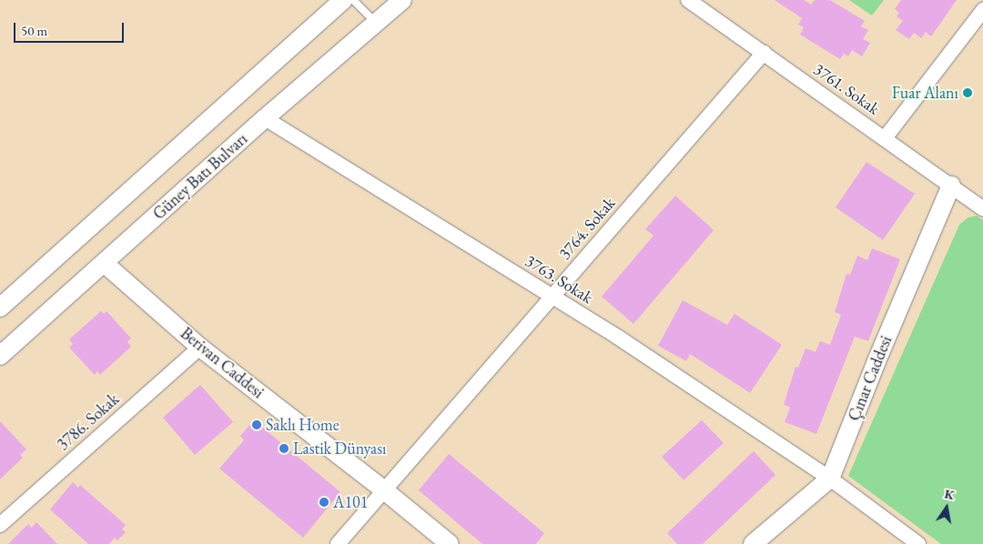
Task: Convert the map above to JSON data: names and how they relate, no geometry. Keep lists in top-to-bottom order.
{
  "streets": {
    "street": [
      "3761. Sokak",
      "Güney Batı Bulvarı",
      "3764. Sokak",
      "3763. Sokak",
      "Berivan Caddesi",
      "Çınar Caddesi",
      "3786. Sokak"
    ]
  },
  "crossings": [
    ["3761. Sokak", "3764. Sokak"],
    ["3761. Sokak", "Çınar Caddesi"],
    ["Güney Batı Bulvarı", "3763. Sokak"],
    ["Güney Batı Bulvarı", "Berivan Caddesi"],
    ["3764. Sokak", "3763. Sokak"],
    ["3764. Sokak", "Berivan Caddesi"],
    ["3763. Sokak", "Çınar Caddesi"],
    ["Berivan Caddesi", "3786. Sokak"]
  ],
  "places": [
    "Fuar Alanı",
    "Saklı Home",
    "Lastik Dünyası",
    "A101"
  ],
  "scale_bar": "50 m",
  "north": "top"
}
